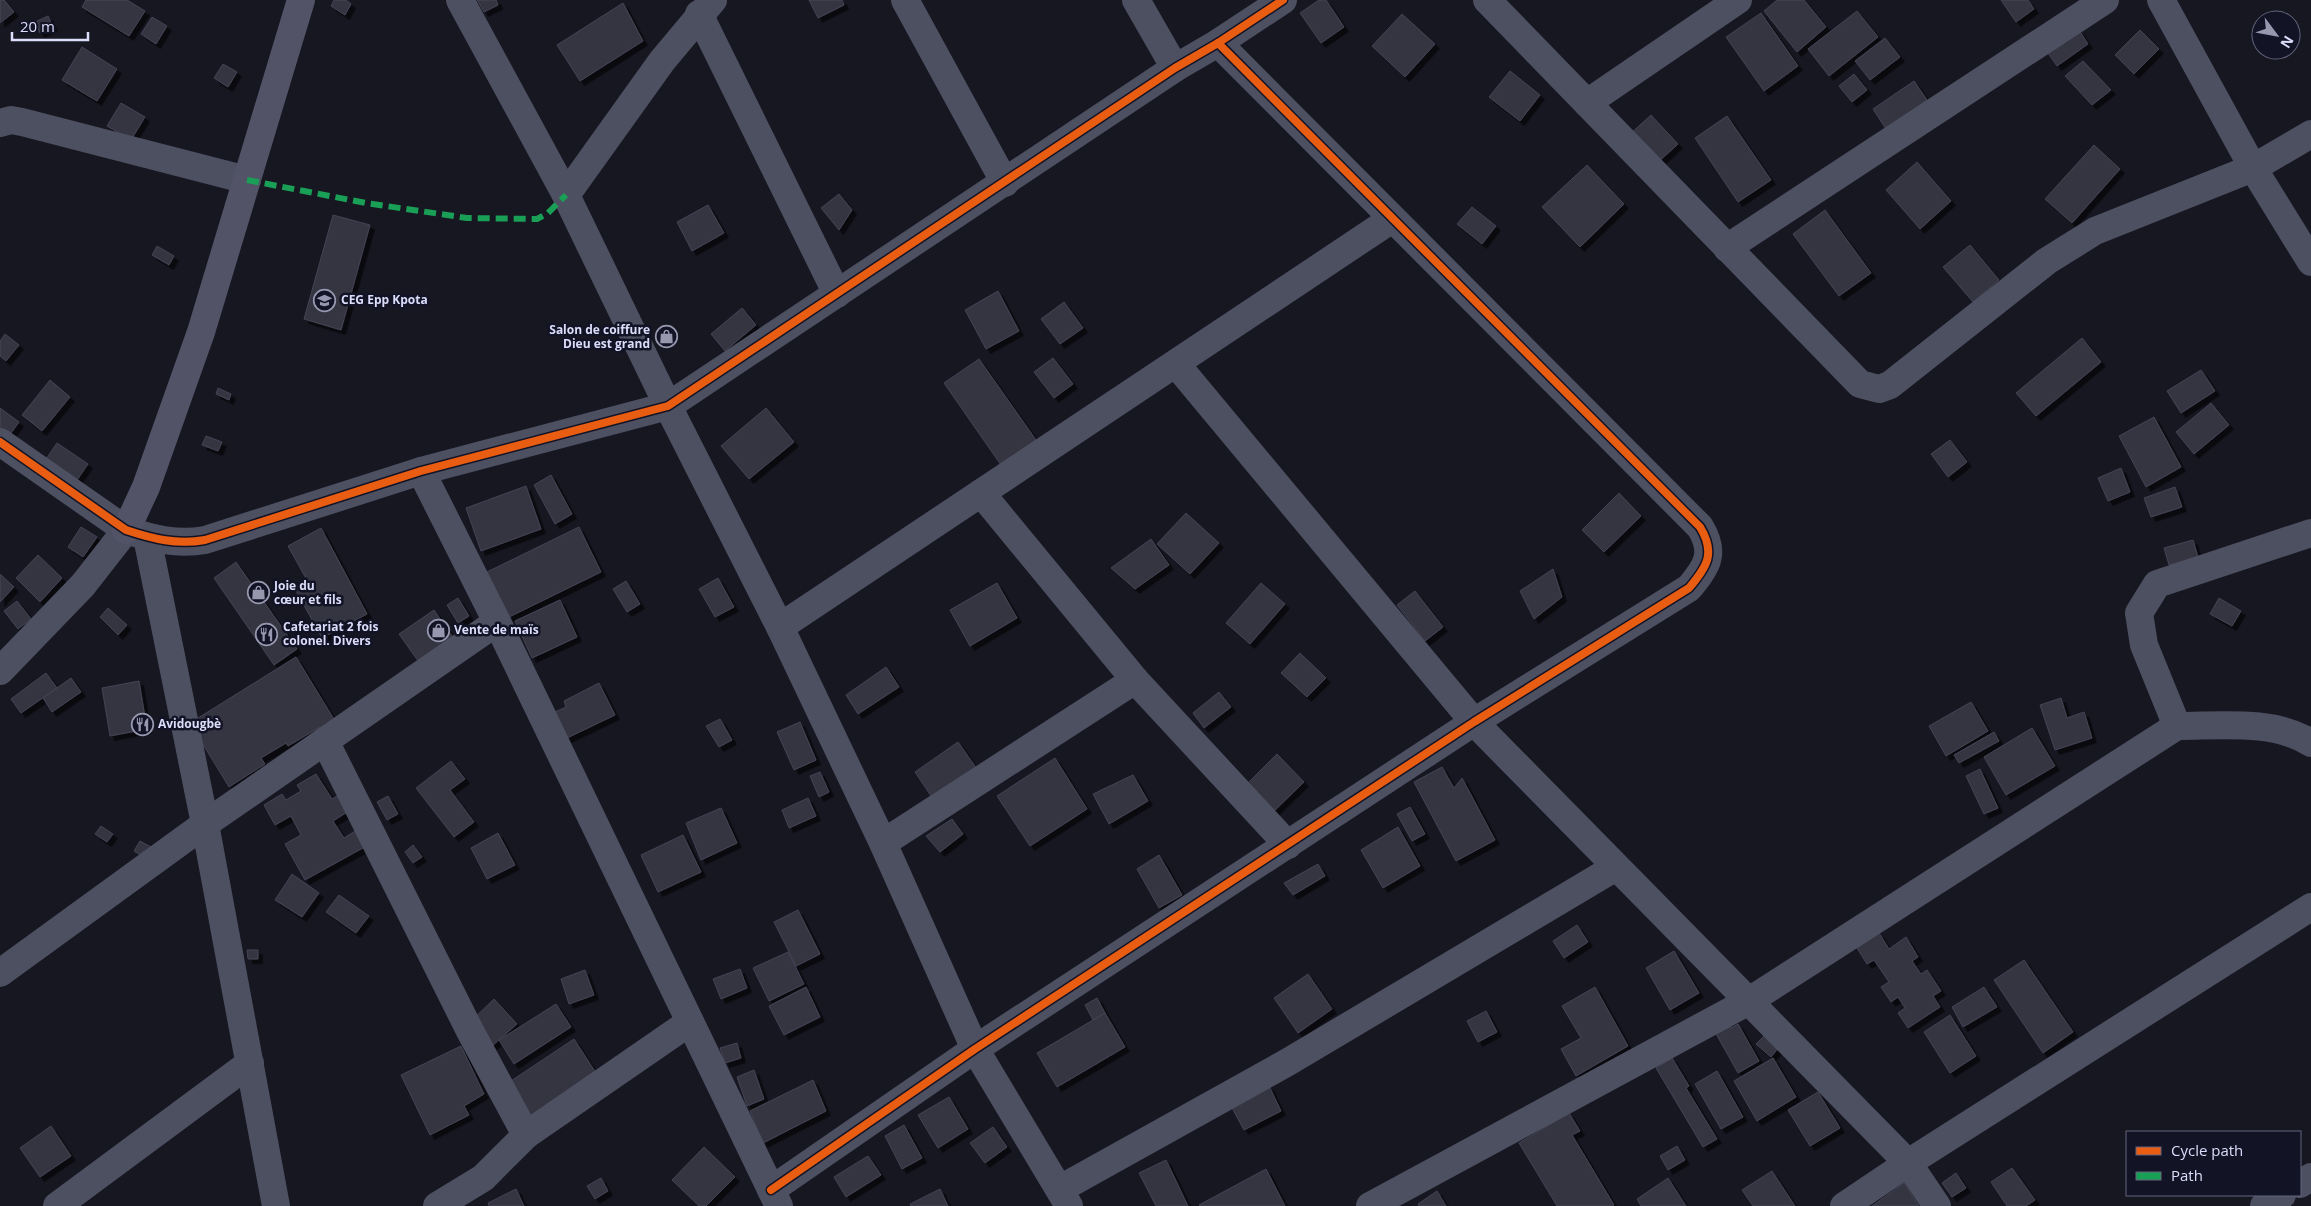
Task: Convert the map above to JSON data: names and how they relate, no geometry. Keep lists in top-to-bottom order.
{
  "places": {
    "school or university": ["CEG Epp Kpota"],
    "shop": ["Salon de coiffure Dieu est grand", "Joie du cœur et fils", "Vente de maïs"],
    "restaurant": ["Cafetariat 2 fois colonel. Divers", "Avidougbè"]
  },
  "legend": ["Cycle path", "Path"],
  "scale_bar": "20 m",
  "north": "bottom right"
}
